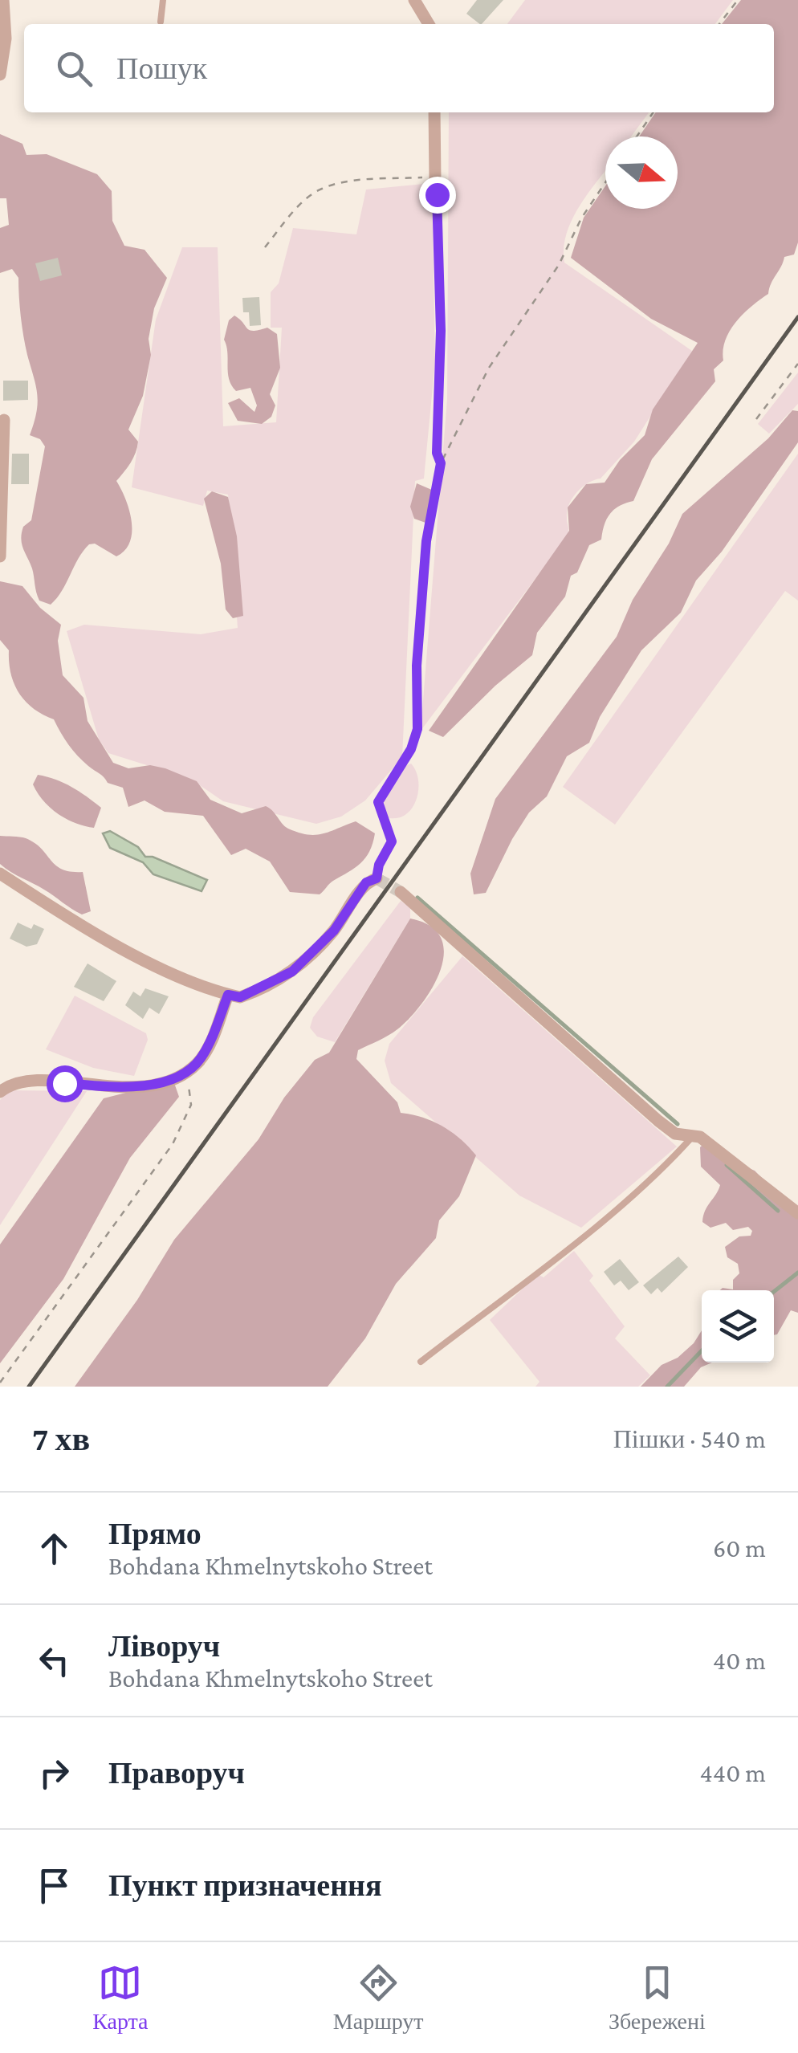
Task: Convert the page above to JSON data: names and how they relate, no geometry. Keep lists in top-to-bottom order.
{
  "north": "right",
  "page": {
    "search": "Пошук",
    "heading": ["7 хв", "Пішки · 540 m"],
    "list": [
      ["Прямо", "Bohdana Khmelnytskoho Street", "60 m"],
      ["Ліворуч", "Bohdana Khmelnytskoho Street", "40 m"],
      ["Праворуч", "440 m"],
      "Пункт призначення"
    ],
    "nav": ["Карта", "Маршрут", "Збережені"]
  }
}
